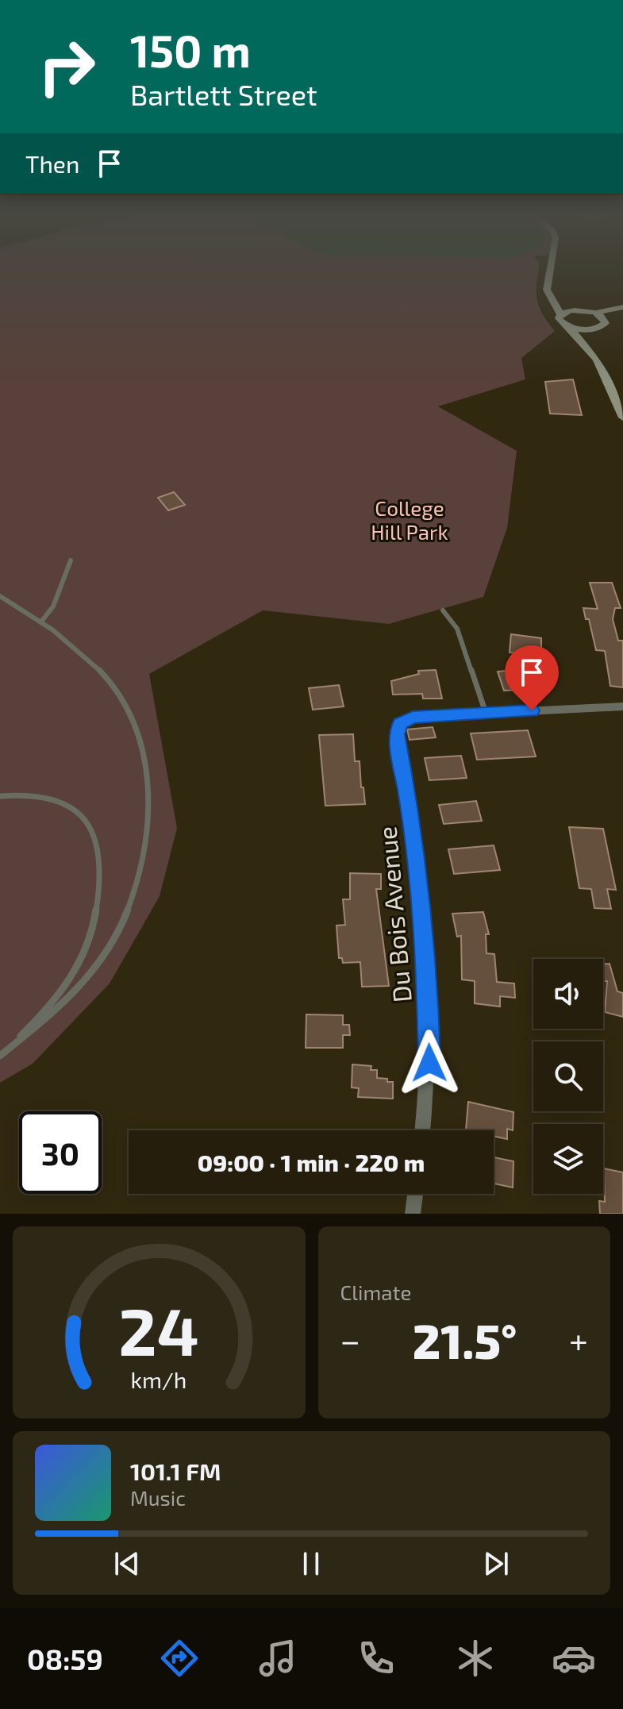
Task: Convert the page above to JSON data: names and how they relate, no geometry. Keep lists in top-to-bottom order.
{
  "streets": {
    "street": ["Du Bois Avenue"]
  },
  "parks": ["College Hill Park"],
  "page": {
    "turn": ["150 m", "Bartlett Street"],
    "then": "Then",
    "limit": "30",
    "trip": "09:00 · 1 min · 220 m",
    "tile": "Climate",
    "heat": ["−", "21.5°", "+"],
    "song": ["101.1 FM", "Music"],
    "tabs": "08:59",
    "gauge": ["24", "km/h"]
  }
}
